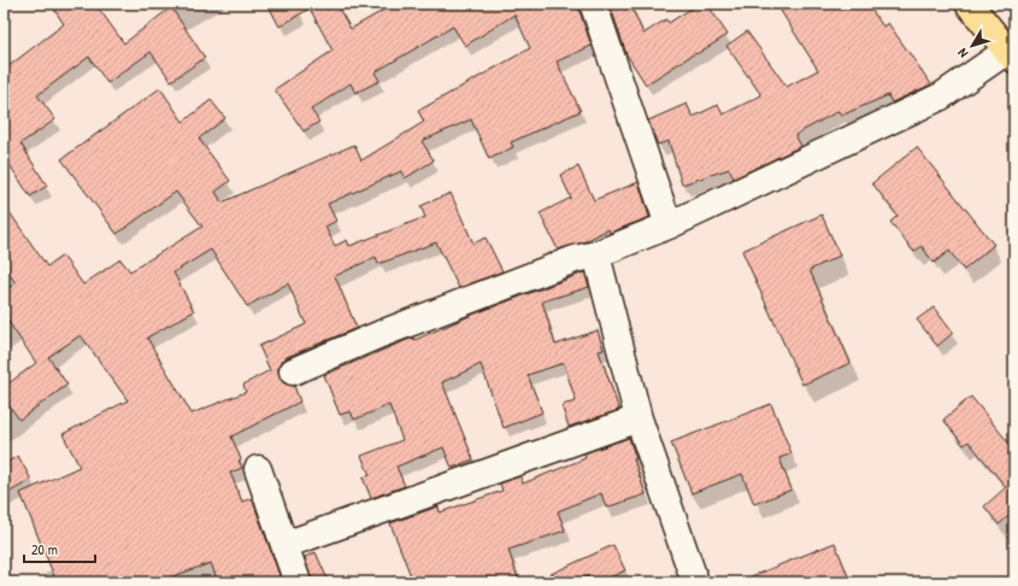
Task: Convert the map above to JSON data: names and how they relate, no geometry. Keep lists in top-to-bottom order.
{
  "scale_bar": "20 m",
  "north": "bottom left"
}
